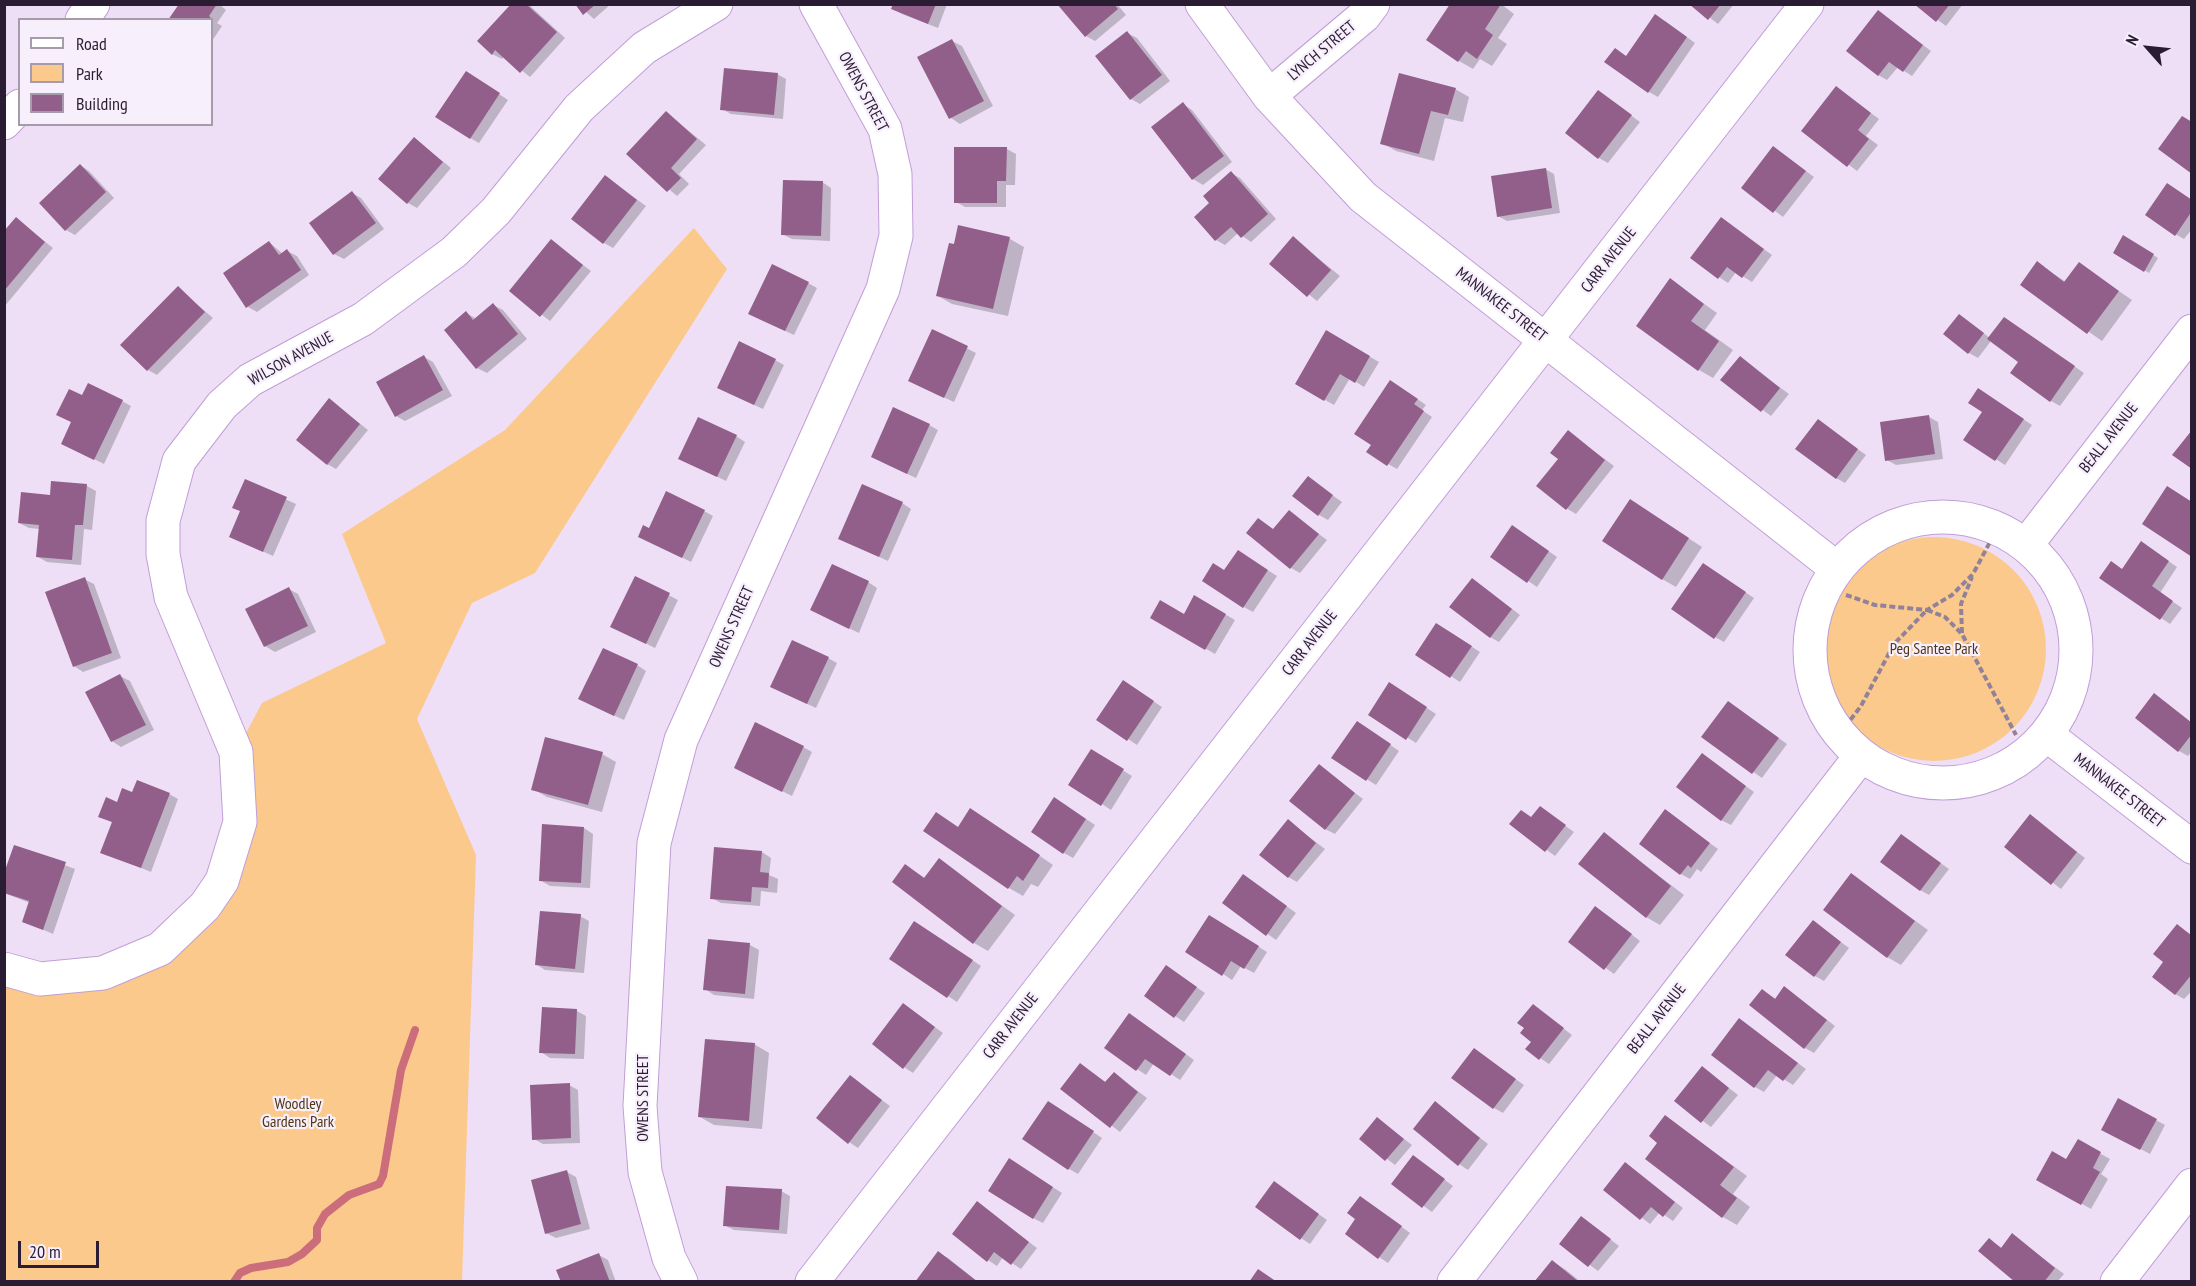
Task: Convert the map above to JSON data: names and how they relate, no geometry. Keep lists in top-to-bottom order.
{
  "streets": {
    "street": [
      "LYNCH STREET",
      "OWENS STREET",
      "CARR AVENUE",
      "MANNAKEE STREET",
      "WILSON AVENUE",
      "BEALL AVENUE"
    ]
  },
  "crossings": [
    ["LYNCH STREET", "MANNAKEE STREET"],
    ["CARR AVENUE", "MANNAKEE STREET"]
  ],
  "parks": ["Peg Santee Park", "Woodley Gardens Park"],
  "legend": ["Road", "Park", "Building"],
  "scale_bar": "20 m",
  "north": "top left"
}
